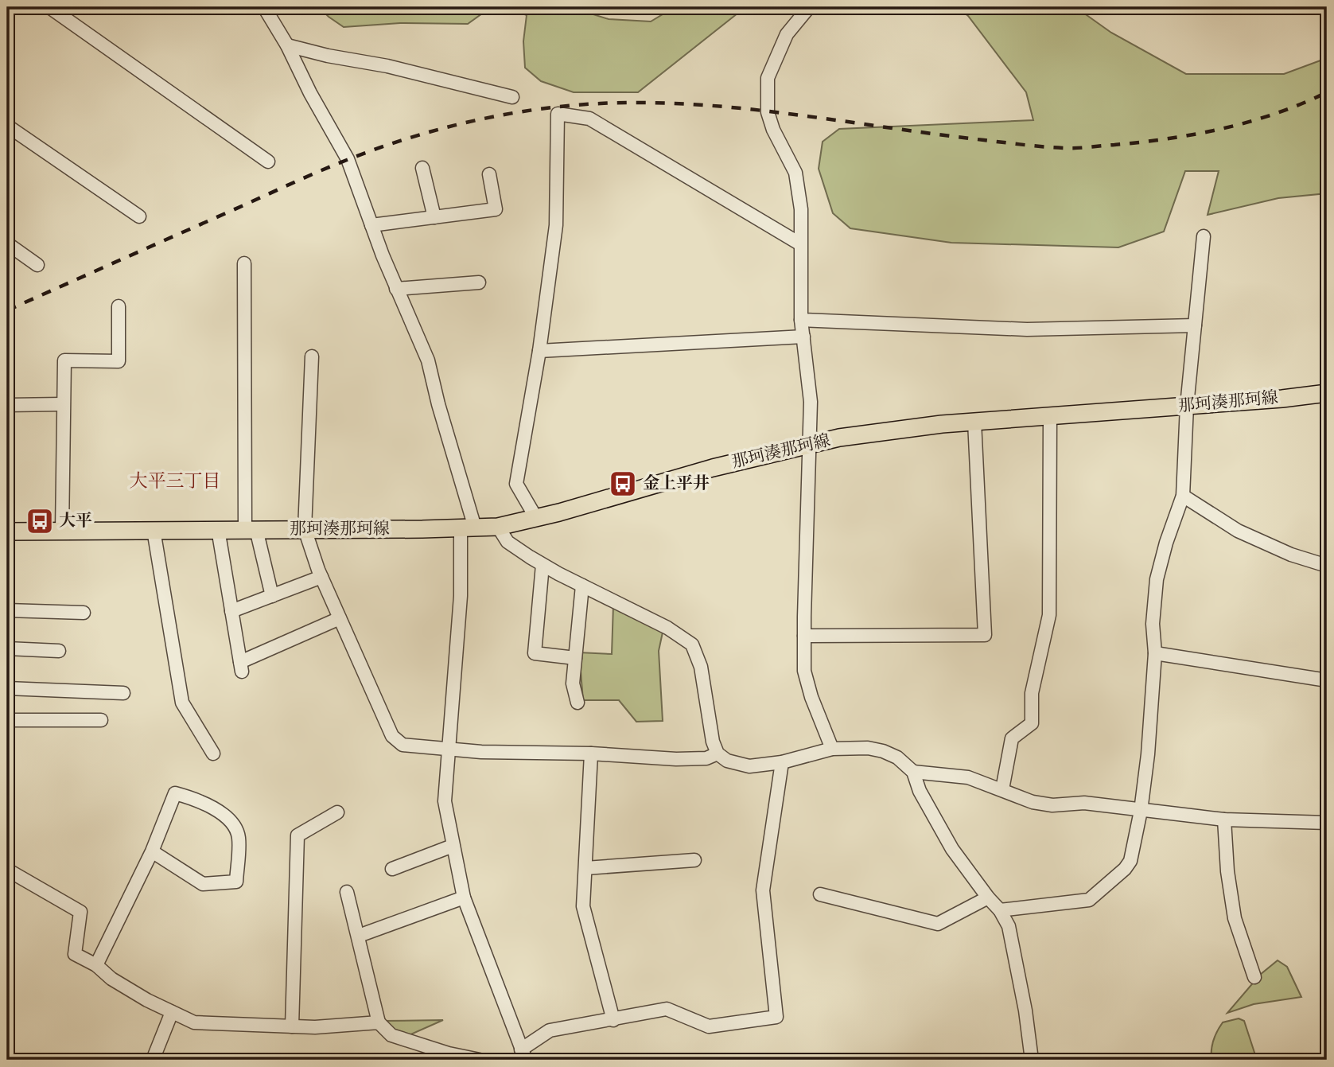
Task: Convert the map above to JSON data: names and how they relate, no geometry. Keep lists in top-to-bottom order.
{
  "streets": {
    "main road": ["那珂湊那珂線"]
  },
  "districts": ["大平三丁目"],
  "places": {
    "bus stop": ["金上平井", "大平"]
  }
}
